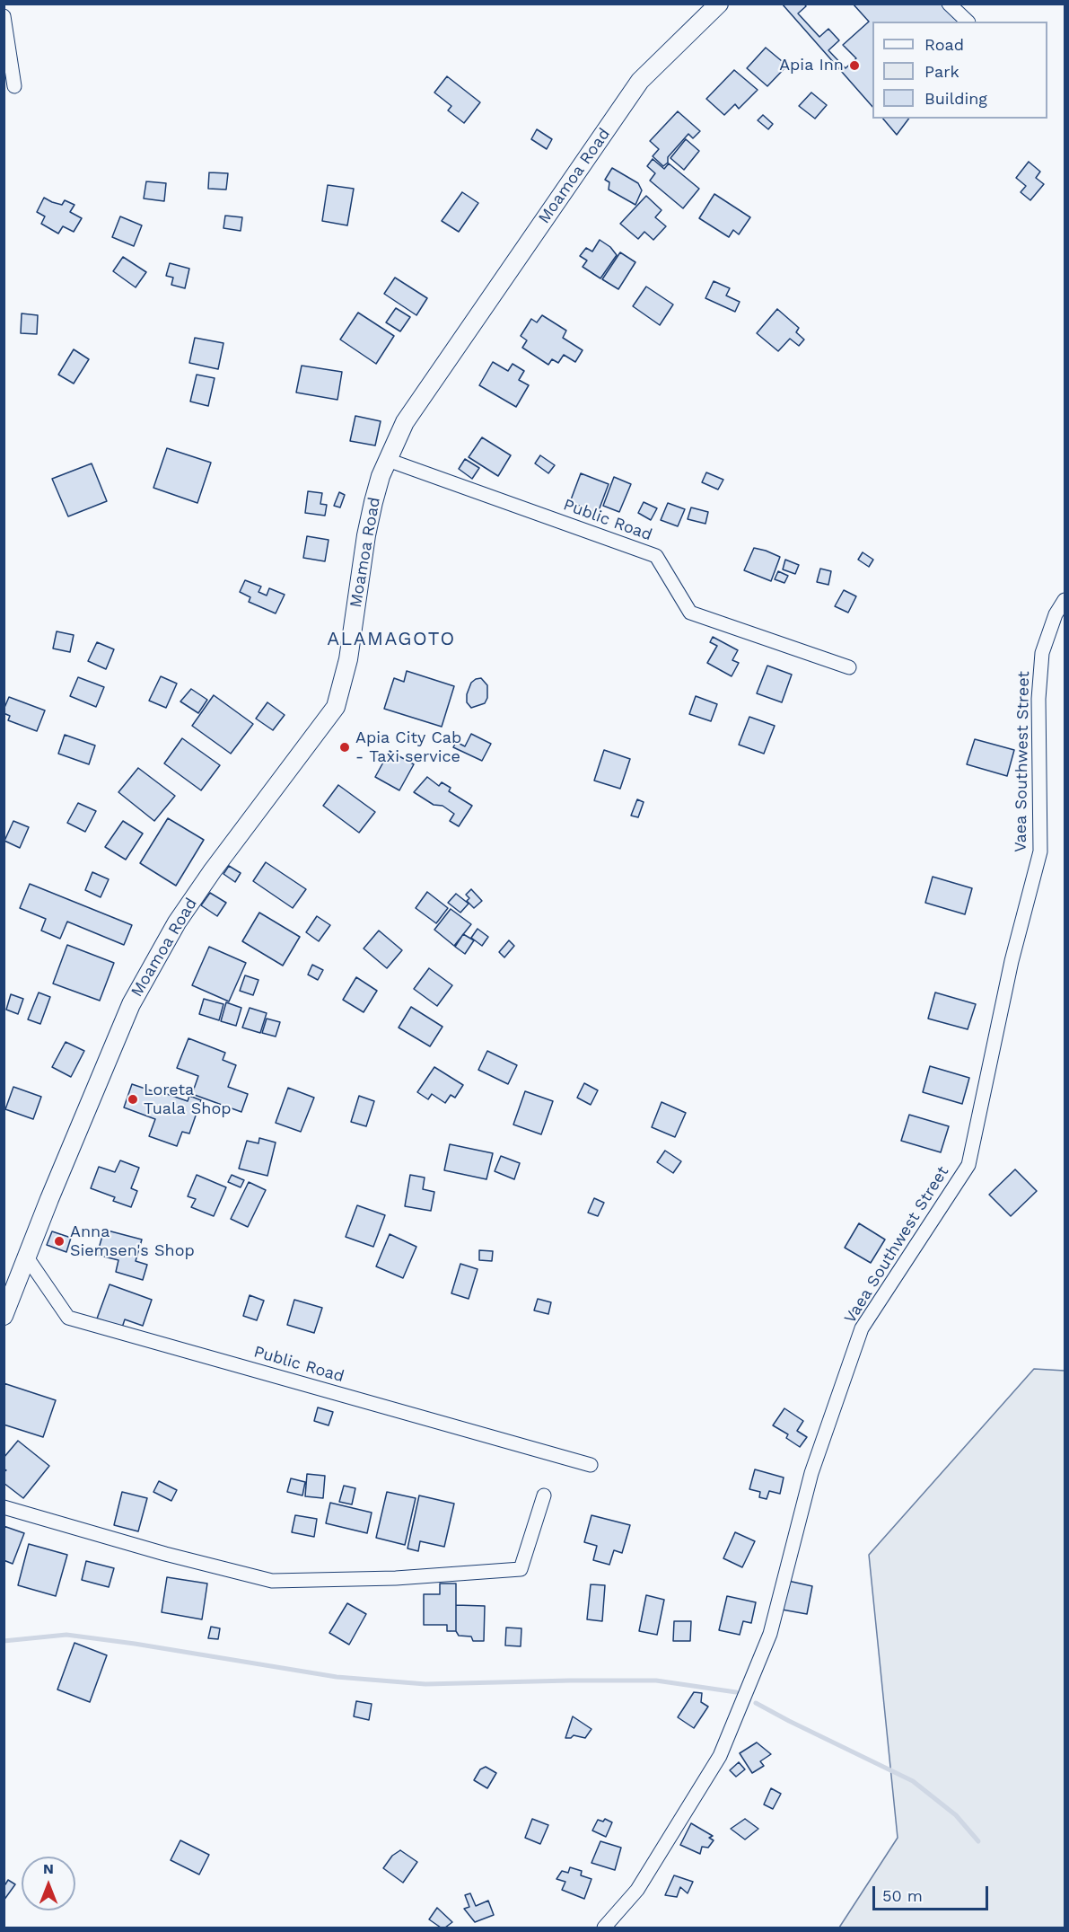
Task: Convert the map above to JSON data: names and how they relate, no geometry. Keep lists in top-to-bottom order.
{
  "streets": {
    "street": ["Moamoa Road", "Public Road", "Vaea Southwest Street"]
  },
  "crossings": [
    ["Moamoa Road", "Public Road"]
  ],
  "districts": ["ALAMAGOTO"],
  "places": [
    "Apia Inn",
    "Apia City Cab - Taxi service",
    "Loreta Tuala Shop",
    "Anna Siemsen's Shop"
  ],
  "legend": ["Road", "Park", "Building"],
  "scale_bar": "50 m",
  "north": "top"
}
